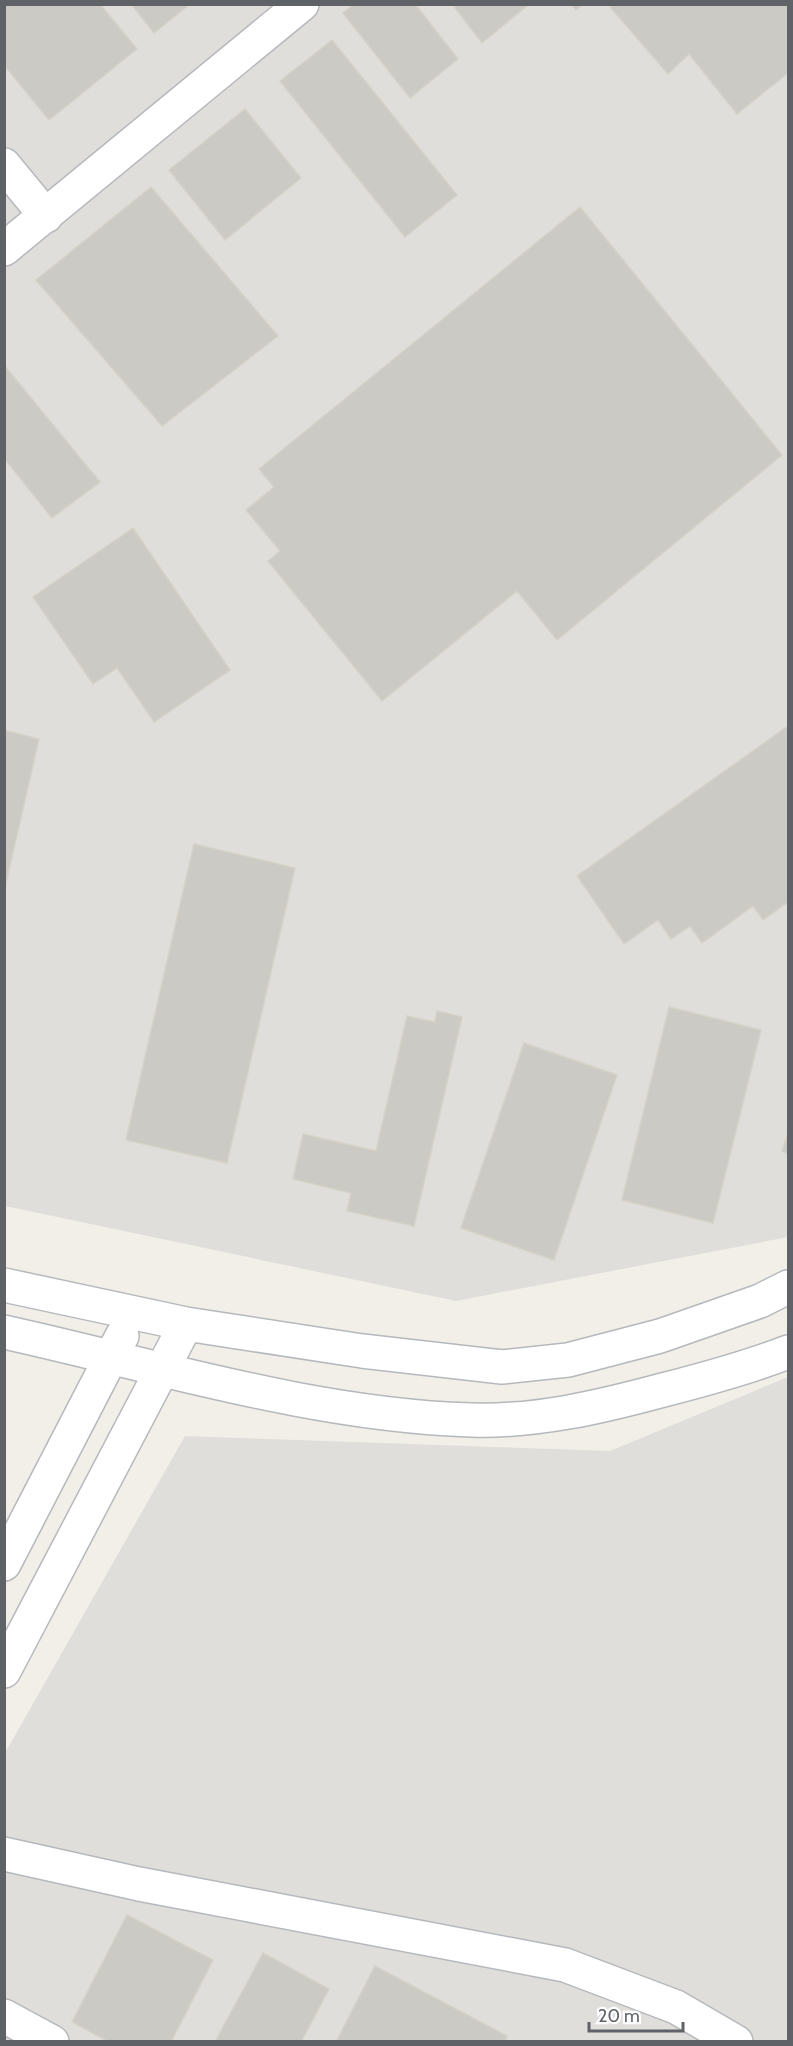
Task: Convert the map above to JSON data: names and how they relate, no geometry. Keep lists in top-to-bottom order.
{
  "scale_bar": "20 m"
}
